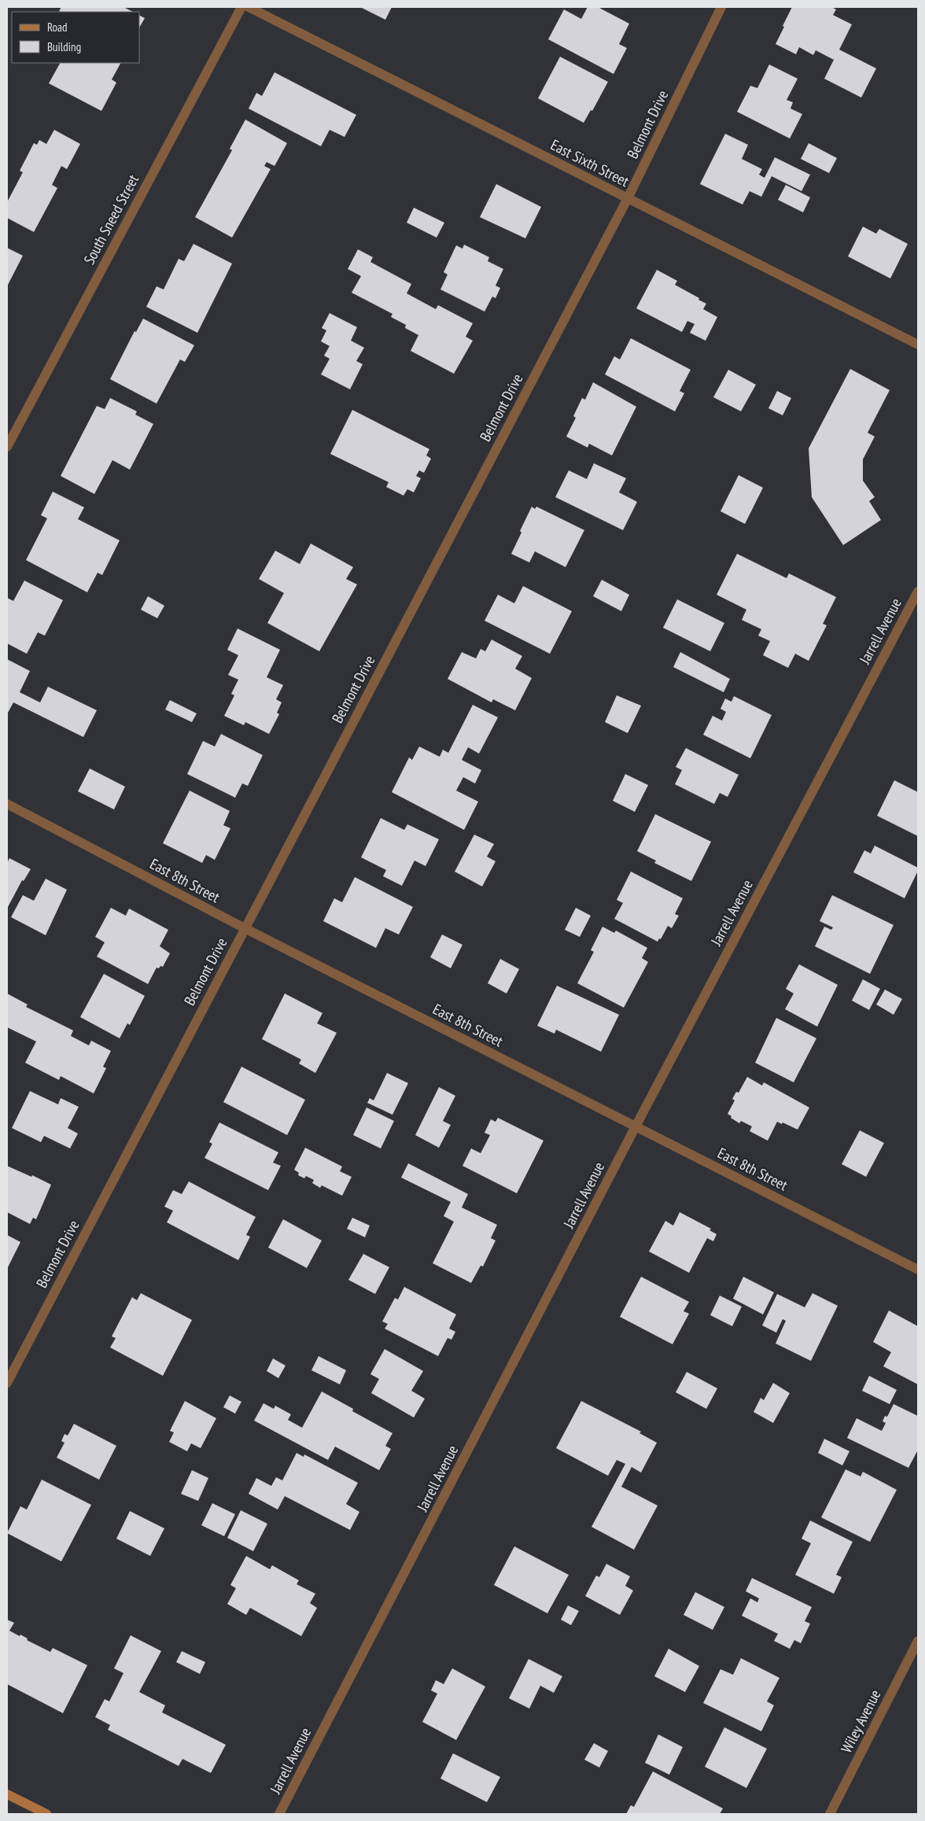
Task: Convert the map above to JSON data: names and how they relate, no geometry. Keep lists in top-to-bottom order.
{
  "streets": {
    "street": [
      "Belmont Drive",
      "East Sixth Street",
      "South Sneed Street",
      "Jarrell Avenue",
      "East 8th Street",
      "Wiley Avenue"
    ]
  },
  "crossings": [
    ["Belmont Drive", "East Sixth Street"],
    ["Belmont Drive", "East 8th Street"],
    ["Jarrell Avenue", "East 8th Street"]
  ],
  "legend": ["Road", "Building"]
}
